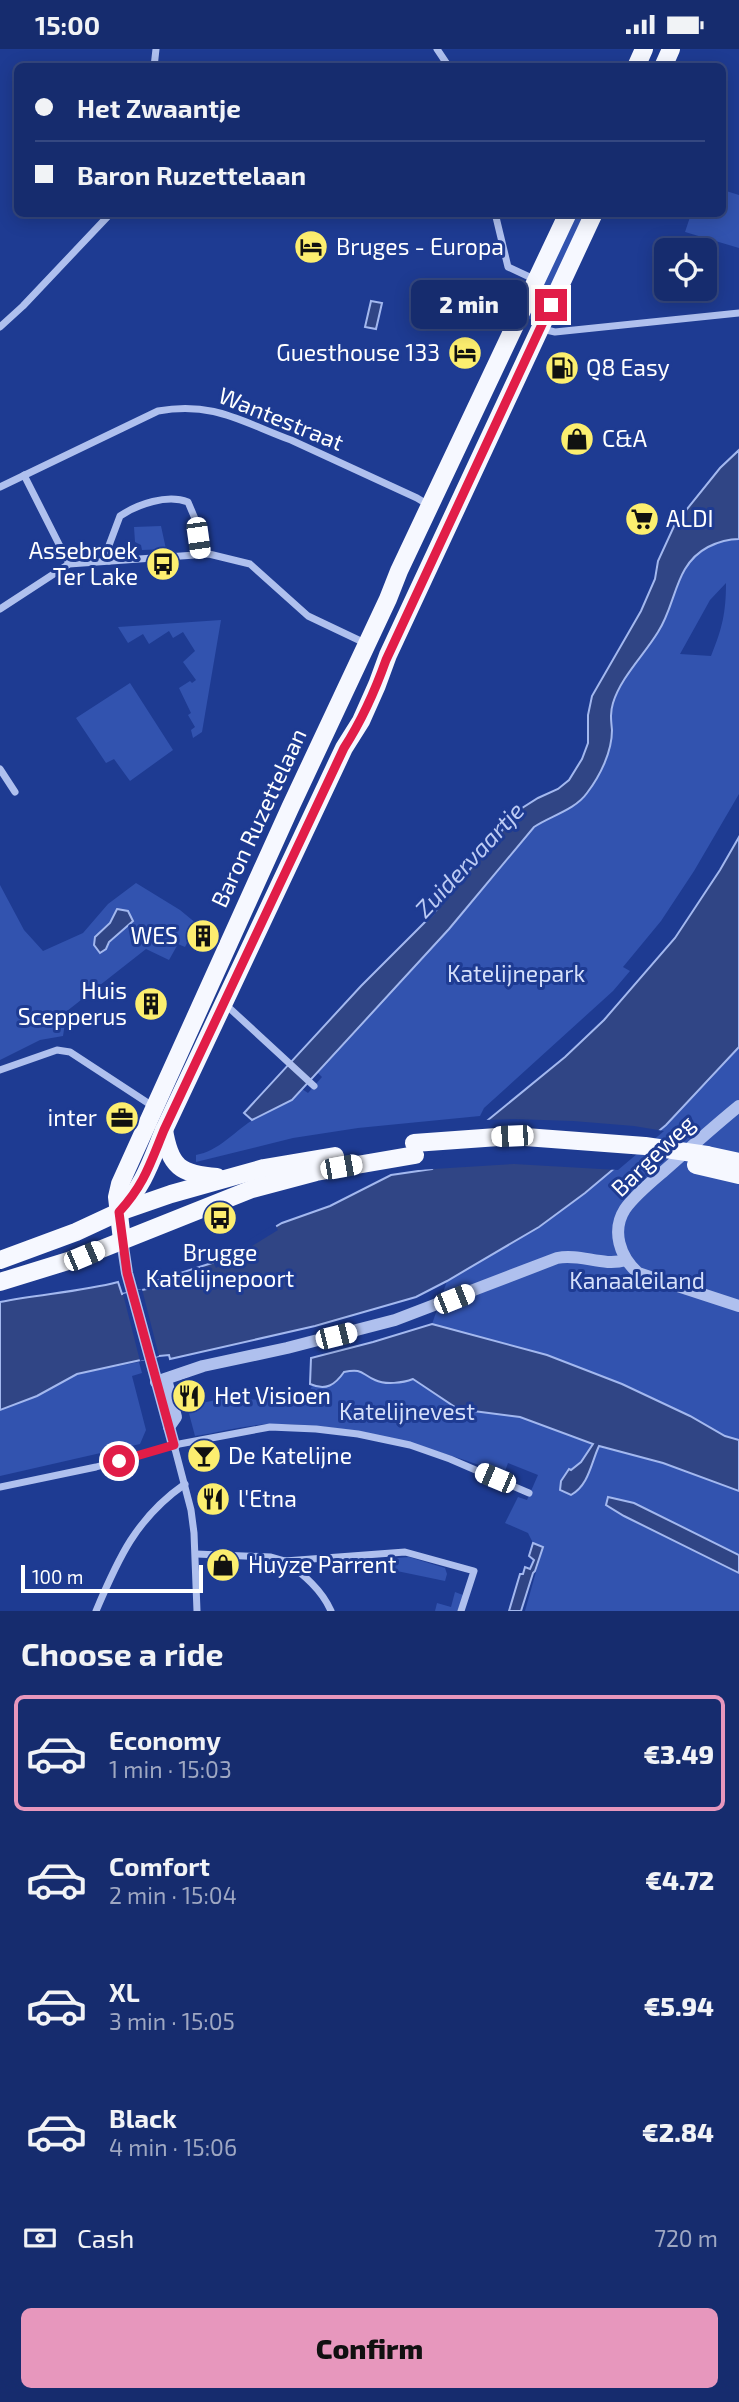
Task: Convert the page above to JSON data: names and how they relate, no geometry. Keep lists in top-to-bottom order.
{
  "streets": {
    "main road": ["Baron Ruzettelaan"],
    "street": ["Wantestraat", "Bargeweg"]
  },
  "crossings": [
    ["Wantestraat", "Baron Ruzettelaan"]
  ],
  "water": ["Zuidervaartje"],
  "parks": ["Katelijnepark", "Kanaaleiland", "Katelijnevest"],
  "places": {
    "hotel": ["Bruges - Europa", "Guesthouse 133"],
    "fuel station": ["Q8 Easy"],
    "shop": ["C&A", "Huyze Parrent"],
    "supermarket": ["ALDI"],
    "bus stop": ["Assebroek Ter Lake", "Brugge Katelijnepoort"],
    "building": ["WES", "Huis Scepperus"],
    "office": ["inter"],
    "restaurant": ["Het Visioen", "l'Etna"],
    "bar": ["De Katelijne"]
  },
  "scale_bar": "100 m",
  "page": {
    "status": "15:00",
    "banner": ["Het Zwaantje", "Baron Ruzettelaan"],
    "bubble": "2 min",
    "scale": "100 m",
    "heading": "Choose a ride",
    "list": [
      {
        "name": "Economy",
        "note": "1 min · 15:03",
        "value": "€3.49"
      },
      {
        "name": "Comfort",
        "note": "2 min · 15:04",
        "value": "€4.72"
      },
      {
        "name": "XL",
        "note": "3 min · 15:05",
        "value": "€5.94"
      },
      {
        "name": "Black",
        "note": "4 min · 15:06",
        "value": "€2.84"
      }
    ],
    "pay": ["Cash", "720 m"],
    "buttons": "Confirm"
  }
}
